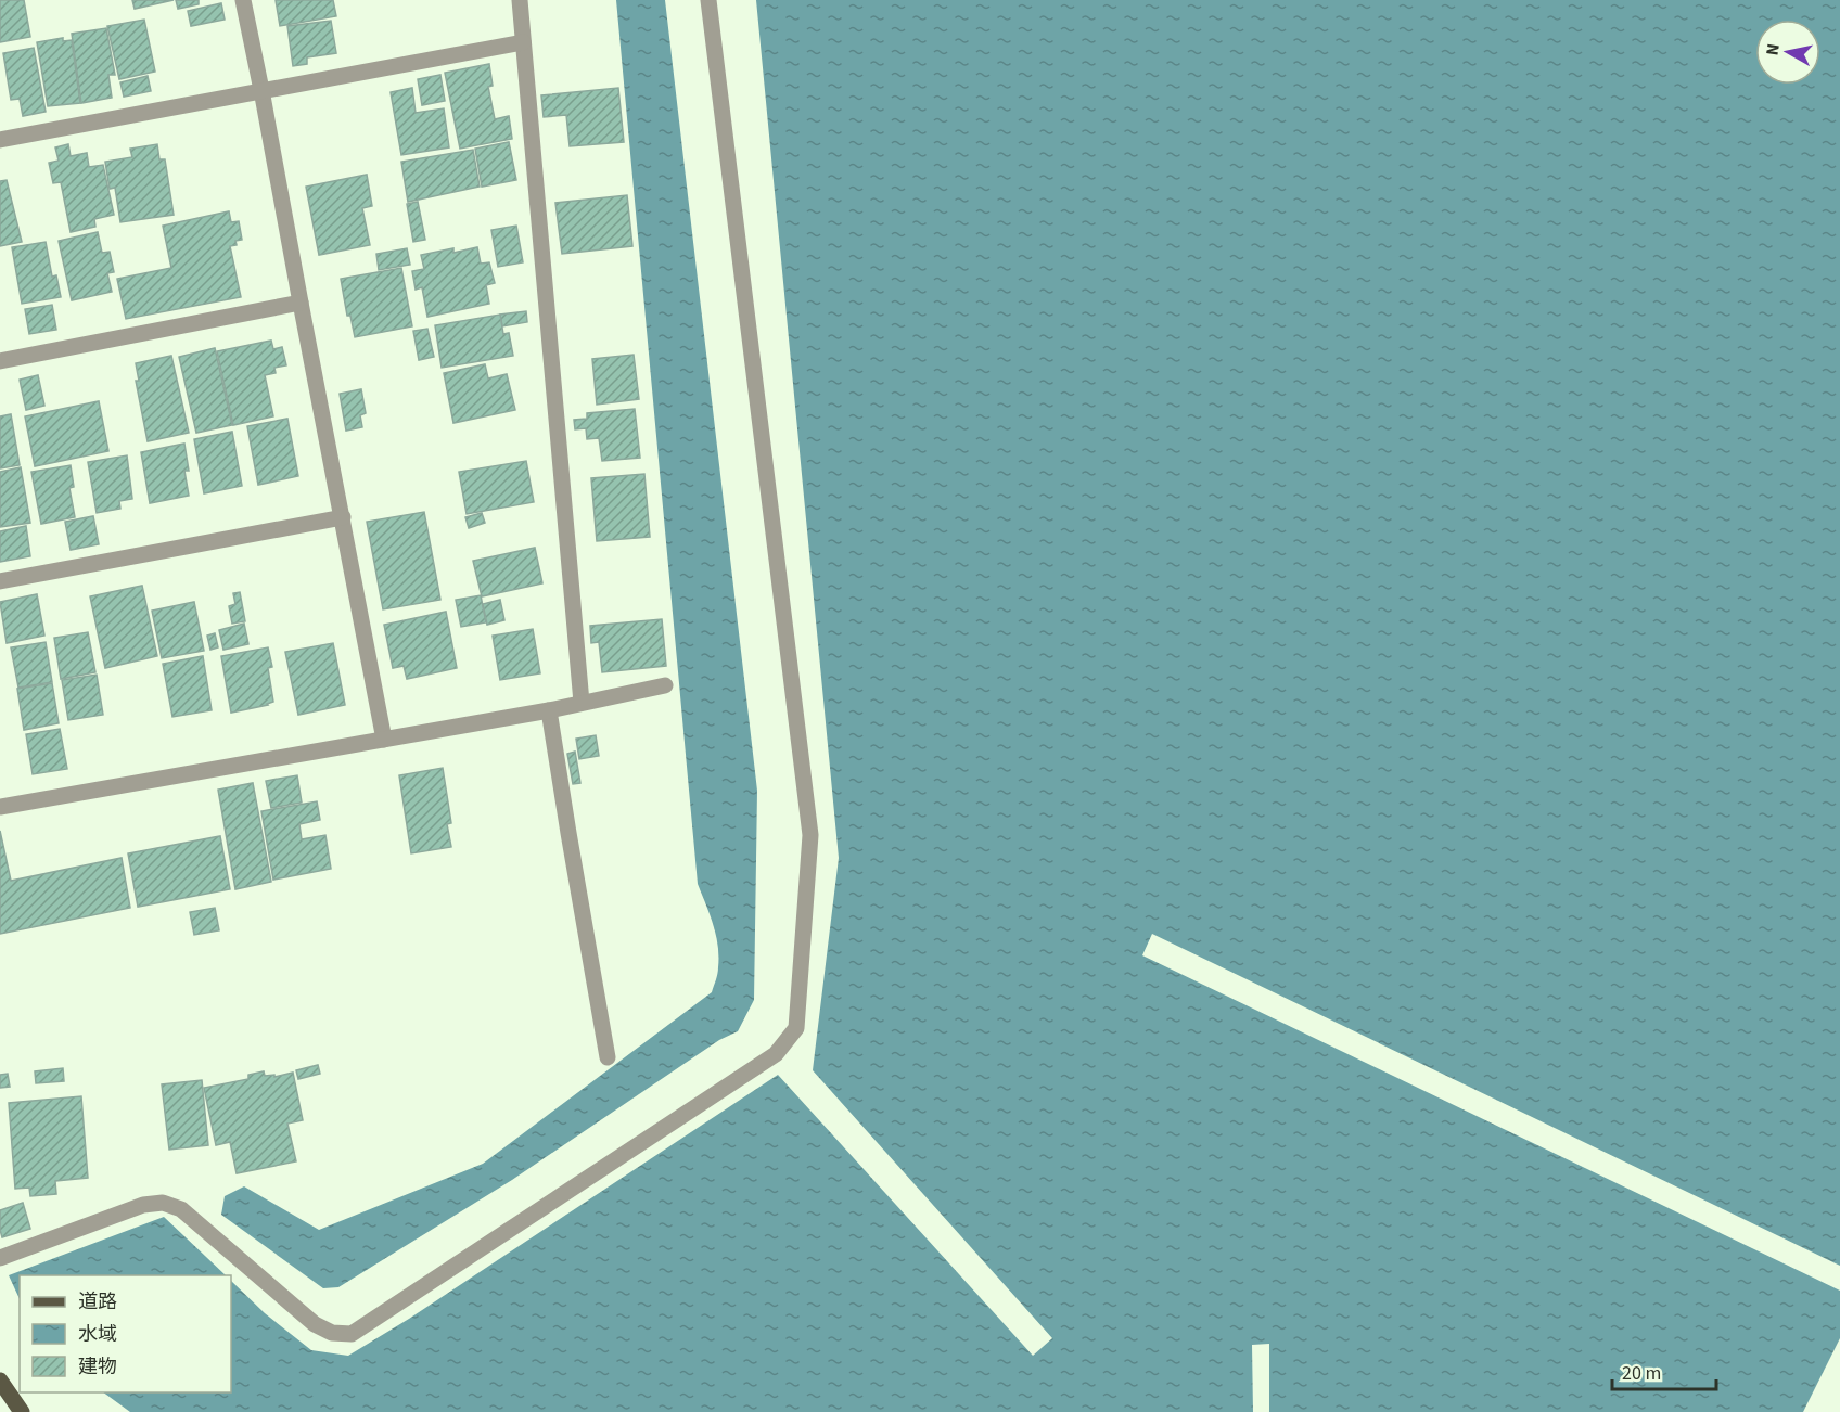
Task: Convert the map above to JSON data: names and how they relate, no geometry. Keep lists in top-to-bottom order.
{
  "legend": ["道路", "水域", "建物"],
  "scale_bar": "20 m",
  "north": "left"
}
